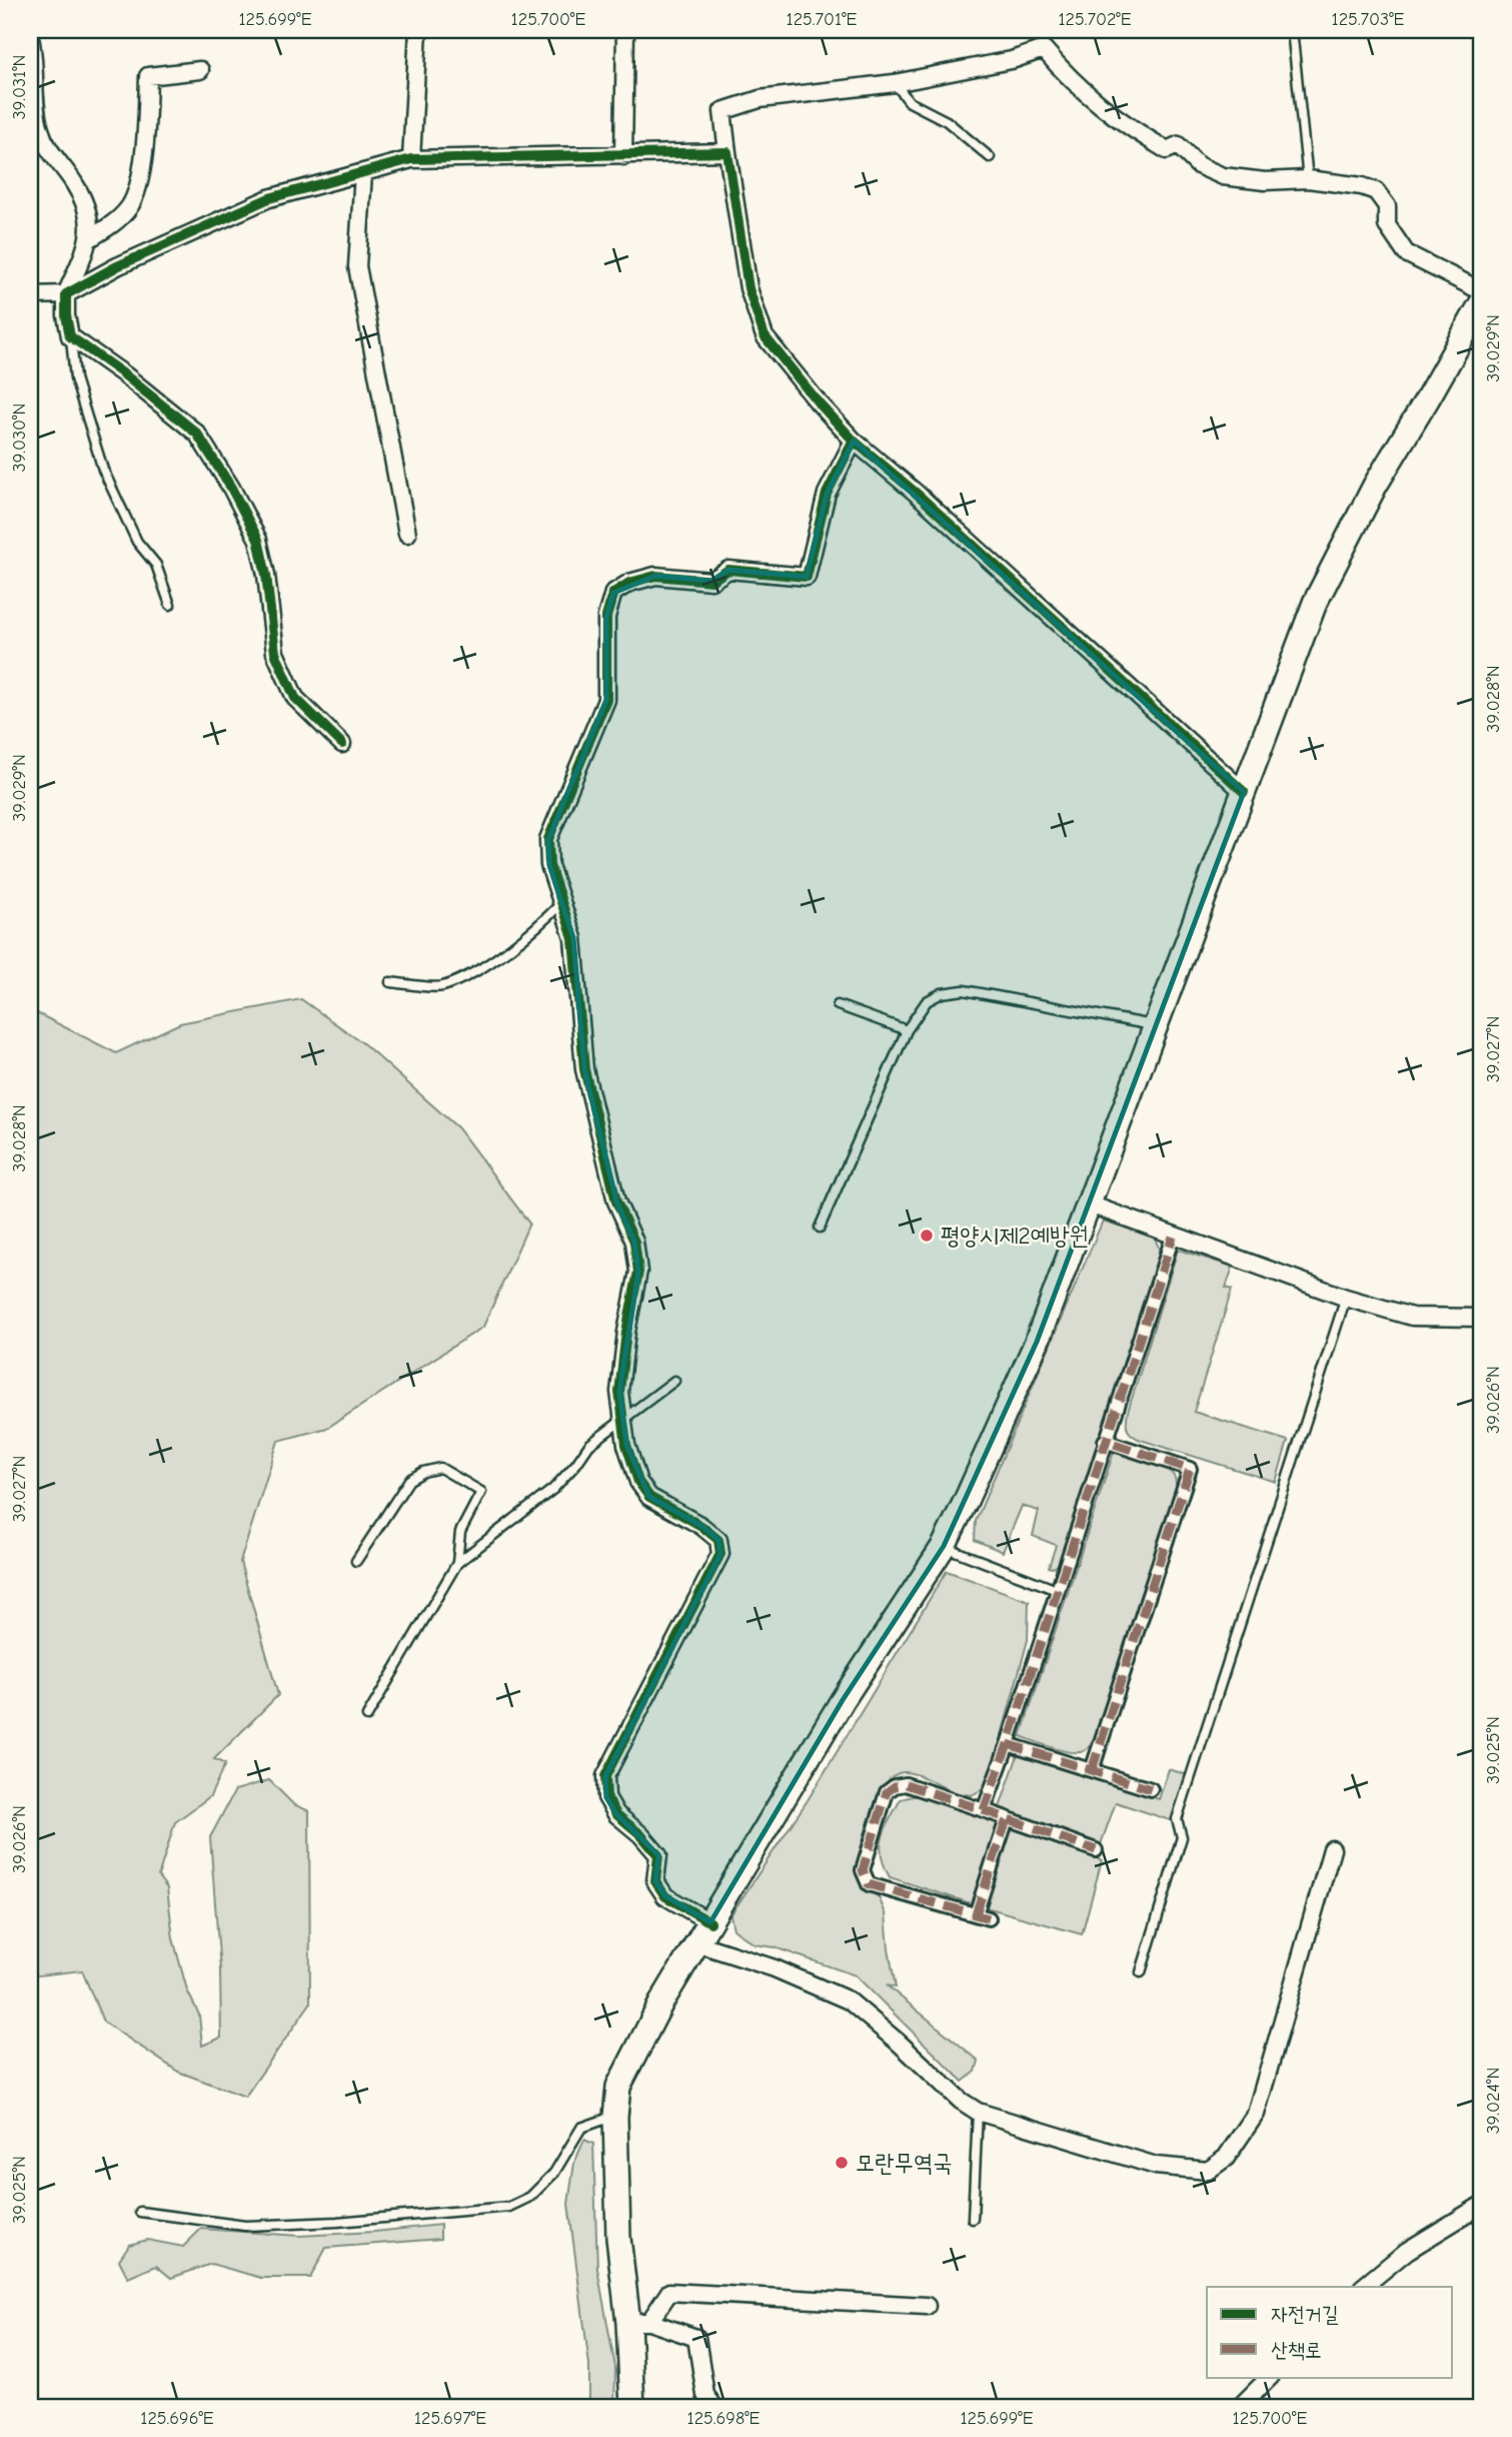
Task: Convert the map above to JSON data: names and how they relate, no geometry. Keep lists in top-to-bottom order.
{
  "places": ["평양시제2예방원", "모란무역국"],
  "legend": ["자전거길", "산책로"],
  "coordinates": [
    "125.699°E",
    "125.700°E",
    "125.701°E",
    "125.702°E",
    "125.703°E",
    "39.031°N",
    "39.029°N",
    "39.030°N",
    "39.028°N",
    "39.027°N",
    "39.026°N",
    "39.025°N",
    "39.024°N",
    "125.696°E",
    "125.697°E",
    "125.698°E"
  ]
}
